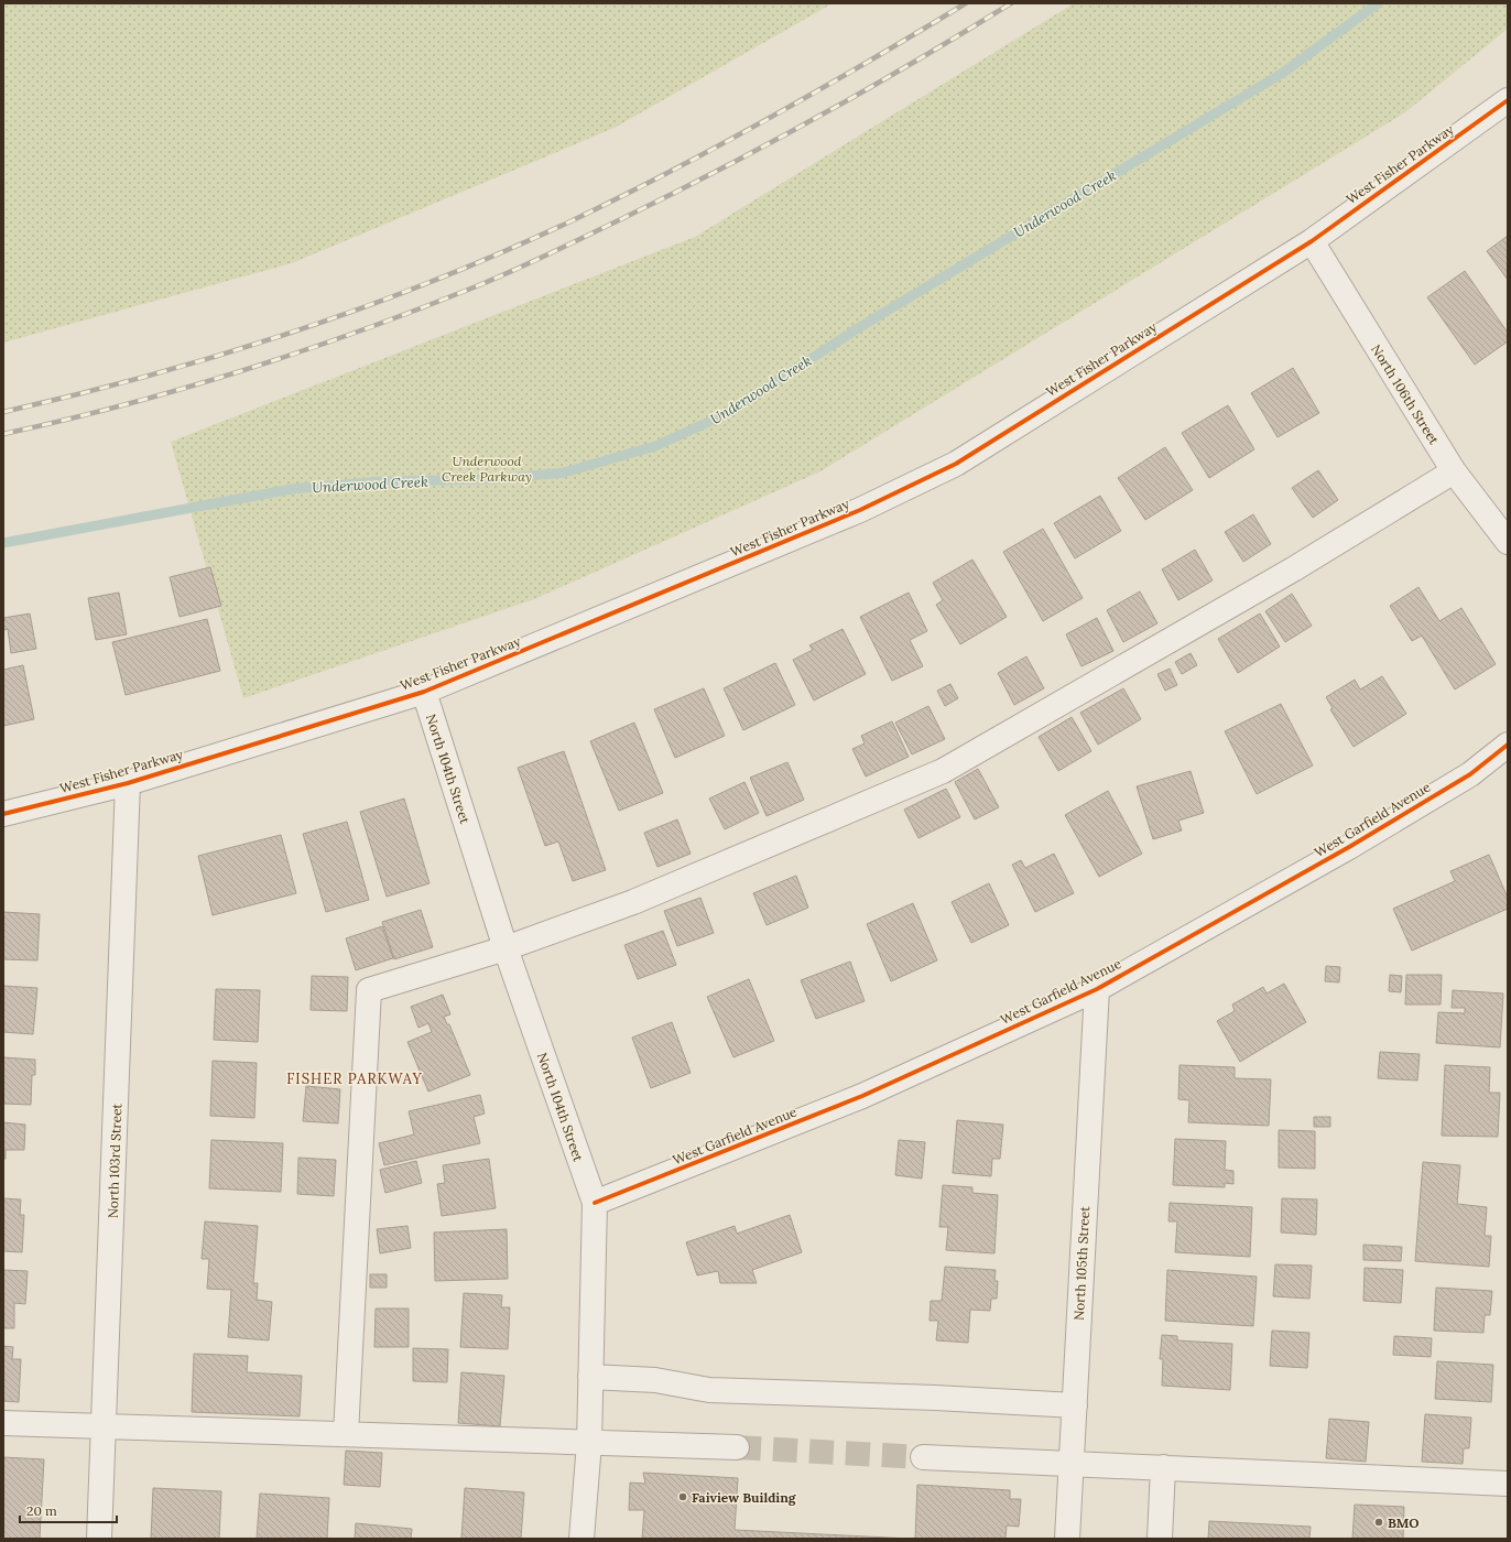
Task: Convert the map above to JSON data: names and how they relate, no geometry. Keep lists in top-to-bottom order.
{
  "streets": {
    "street": [
      "West Fisher Parkway",
      "North 106th Street",
      "North 104th Street",
      "West Garfield Avenue",
      "North 103rd Street",
      "North 105th Street"
    ]
  },
  "crossings": [
    ["West Fisher Parkway", "North 106th Street"],
    ["West Fisher Parkway", "North 104th Street"],
    ["West Fisher Parkway", "North 103rd Street"],
    ["North 104th Street", "West Garfield Avenue"],
    ["West Garfield Avenue", "North 105th Street"]
  ],
  "districts": ["FISHER PARKWAY"],
  "water": ["Underwood Creek"],
  "parks": ["Underwood Creek Parkway"],
  "places": ["Faiview Building", "BMO"],
  "scale_bar": "20 m"
}
